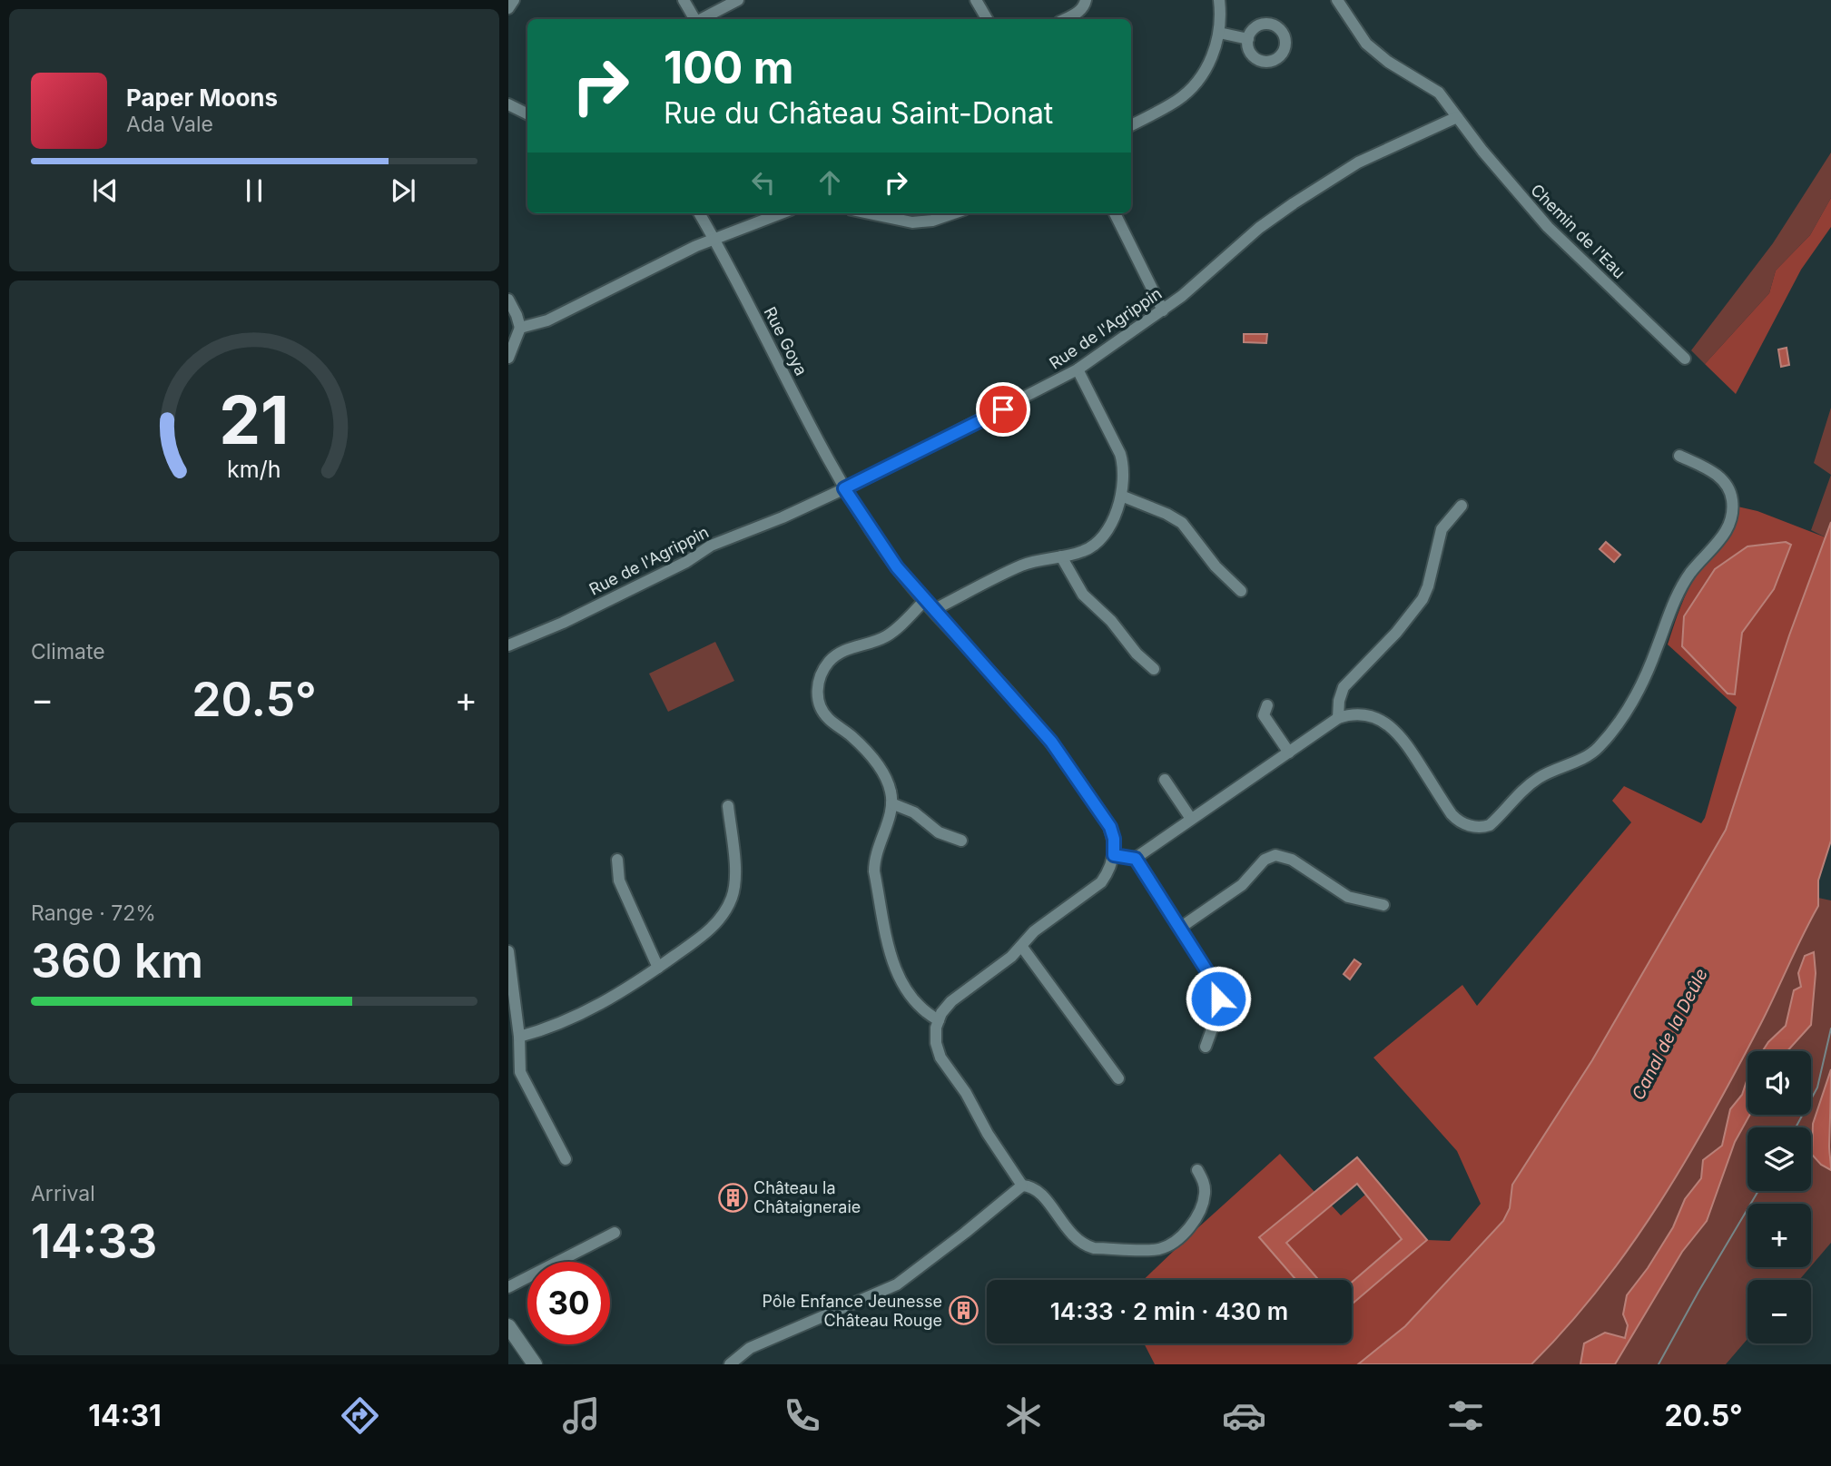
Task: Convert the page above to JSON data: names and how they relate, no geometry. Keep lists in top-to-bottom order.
{
  "streets": {
    "street": ["Chemin de l'Eau", "Rue de l'Agrippin", "Rue Goya"]
  },
  "crossings": [
    ["Chemin de l'Eau", "Rue de l'Agrippin"],
    ["Rue de l'Agrippin", "Rue Goya"]
  ],
  "water": ["Canal de la Deûle"],
  "places": {
    "building": ["Château la Châtaigneraie", "Pôle Enfance Jeunesse Château Rouge"]
  },
  "page": {
    "turn": ["100 m", "Rue du Château Saint-Donat"],
    "song": ["Paper Moons", "Ada Vale"],
    "tile": [
      "Climate",
      ["Range · 72%", "360 km"],
      ["Arrival", "14:33"]
    ],
    "heat": ["−", "20.5°", "+"],
    "map_buttons": ["+", "−"],
    "limit": "30",
    "trip": "14:33 · 2 min · 430 m",
    "tabs": ["14:31", "20.5°"],
    "gauge": ["21", "km/h"]
  }
}
